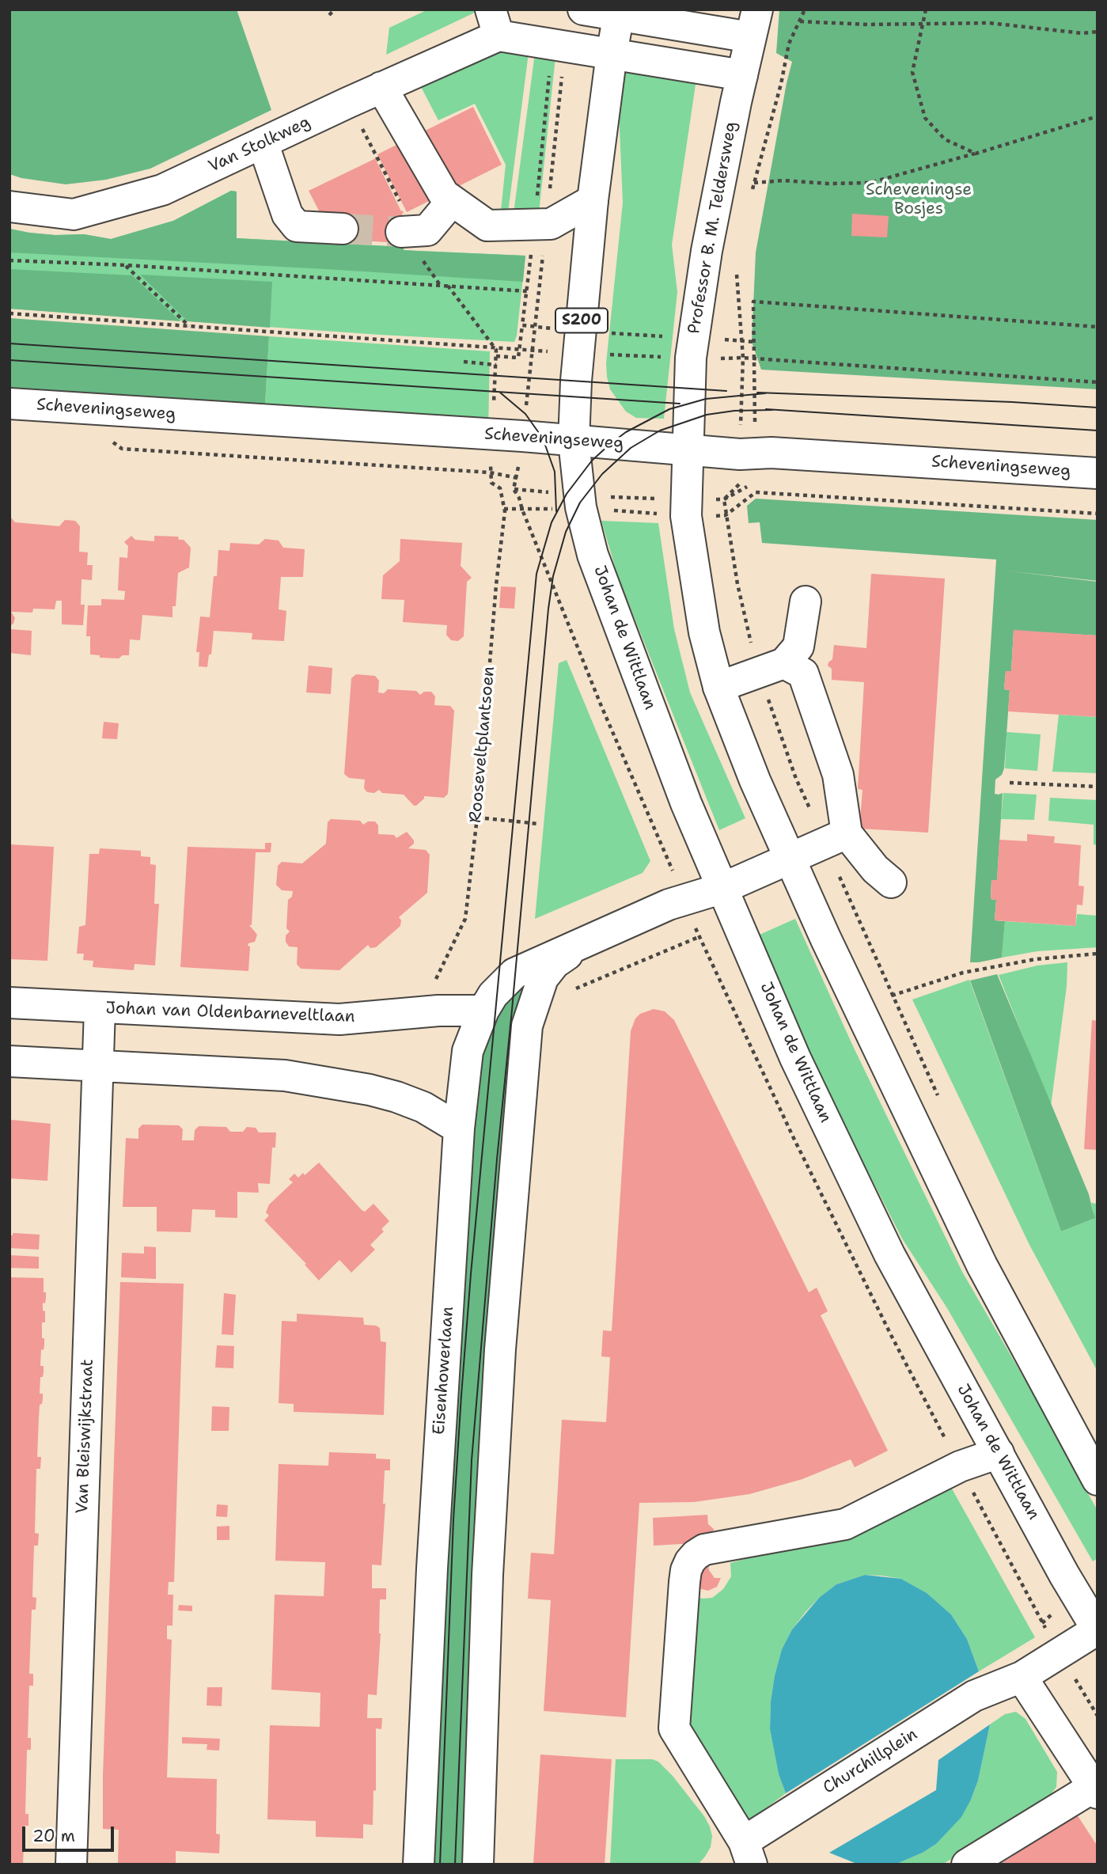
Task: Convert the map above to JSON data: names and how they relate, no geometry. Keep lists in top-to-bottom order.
{
  "streets": {
    "street": [
      "Van Stolkweg",
      "Professor B. M. Teldersweg",
      "S200",
      "Scheveningseweg",
      "Johan de Wittlaan",
      "Johan van Oldenbarneveltlaan",
      "Eisenhowerlaan",
      "Van Bleiswijkstraat",
      "Churchillplein"
    ],
    "path": ["Rooseveltplantsoen"]
  },
  "crossings": [
    ["Van Stolkweg", "Professor B. M. Teldersweg"],
    ["Van Stolkweg", "S200"],
    ["Professor B. M. Teldersweg", "Scheveningseweg"],
    ["S200", "Scheveningseweg"],
    ["S200", "Johan de Wittlaan"],
    ["Scheveningseweg", "Johan de Wittlaan"],
    ["Scheveningseweg", "Rooseveltplantsoen"],
    ["Johan de Wittlaan", "Eisenhowerlaan"],
    ["Johan de Wittlaan", "Churchillplein"],
    ["Rooseveltplantsoen", "Johan van Oldenbarneveltlaan"],
    ["Johan van Oldenbarneveltlaan", "Eisenhowerlaan"],
    ["Johan van Oldenbarneveltlaan", "Van Bleiswijkstraat"]
  ],
  "parks": ["Scheveningse Bosjes"],
  "scale_bar": "20 m"
}
